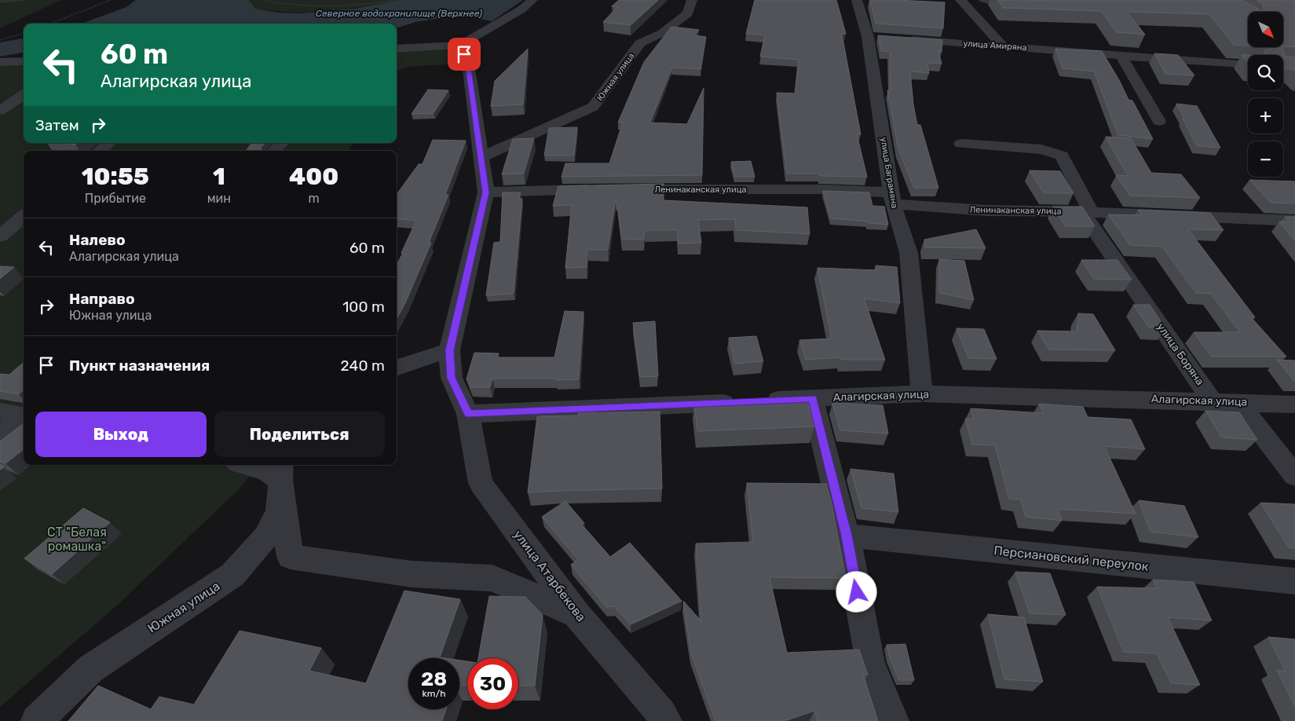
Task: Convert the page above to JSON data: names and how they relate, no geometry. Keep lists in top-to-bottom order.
{
  "streets": {
    "street": [
      "улица Амиряна",
      "Южная улица",
      "улица Баграмяна",
      "Ленинаканская улица",
      "улица Боряна",
      "Алагирская улица",
      "Персиановский переулок",
      "улица Атарбекова"
    ]
  },
  "crossings": [
    ["улица Баграмяна", "Ленинаканская улица"],
    ["улица Баграмяна", "Алагирская улица"],
    ["Ленинаканская улица", "улица Боряна"],
    ["улица Боряна", "Алагирская улица"],
    ["Алагирская улица", "улица Атарбекова"]
  ],
  "water": ["Северное водохранилище (Верхнее)"],
  "parks": ["СТ \"Белая ромашка\""],
  "north": "bottom right",
  "page": {
    "map_buttons": ["+", "−"],
    "turn": ["60 m", "Алагирская улица"],
    "then": "Затем",
    "eta": [
      "10:55",
      "Прибытие",
      "1",
      "мин",
      "400",
      "m"
    ],
    "list": [
      {
        "name": "Налево",
        "note": "Алагирская улица",
        "value": "60 m"
      },
      {
        "name": "Направо",
        "note": "Южная улица",
        "value": "100 m"
      },
      {
        "name": "Пункт назначения",
        "value": "240 m"
      }
    ],
    "buttons": ["Выход", "Поделиться"],
    "speed": "28 km/h",
    "limit": "30"
  }
}
